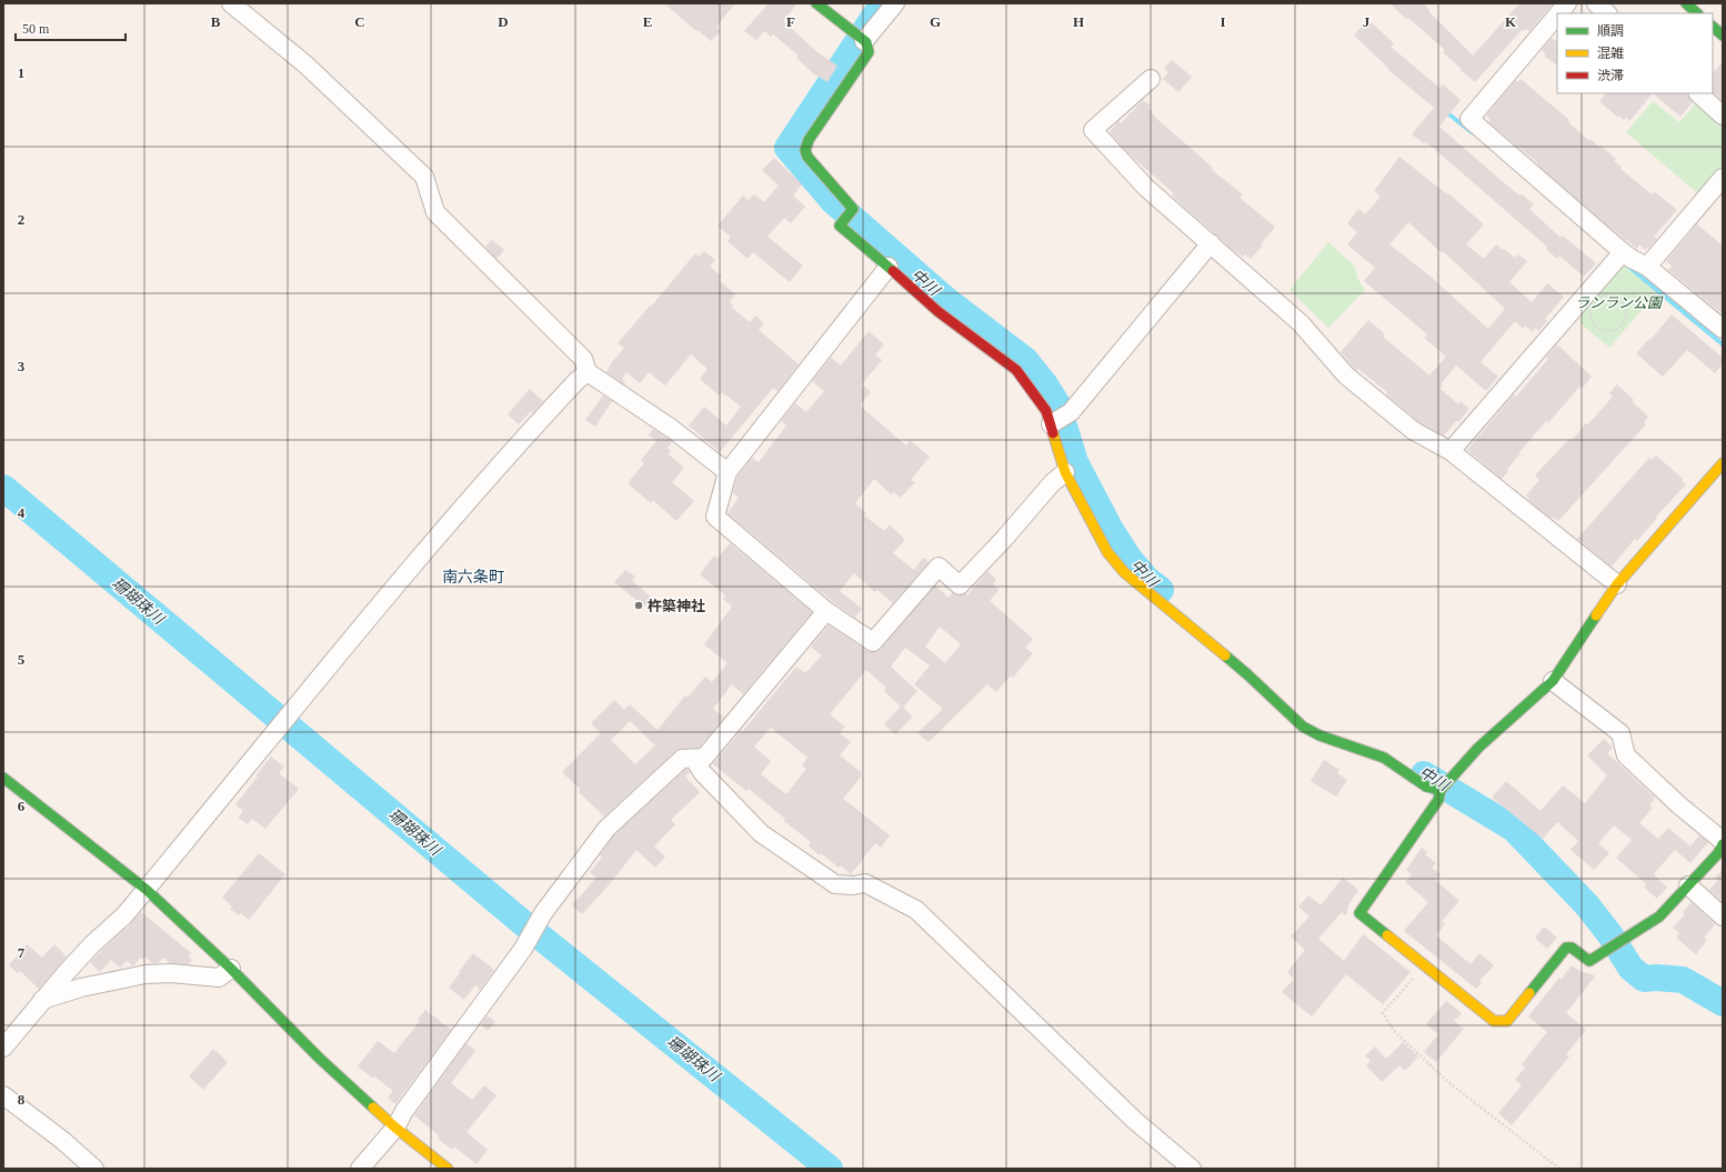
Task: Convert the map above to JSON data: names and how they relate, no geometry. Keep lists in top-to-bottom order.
{
  "districts": ["南六条町"],
  "water": ["中川", "珊瑚珠川"],
  "parks": ["ランラン公園"],
  "places": ["杵築神社"],
  "legend": ["順調", "混雑", "渋滞"],
  "scale_bar": "50 m",
  "grid": {
    "columns": [
      "B",
      "C",
      "D",
      "E",
      "F",
      "G",
      "H",
      "I",
      "J",
      "K"
    ],
    "rows": [
      "1",
      "2",
      "3",
      "4",
      "5",
      "6",
      "7",
      "8"
    ]
  }
}
